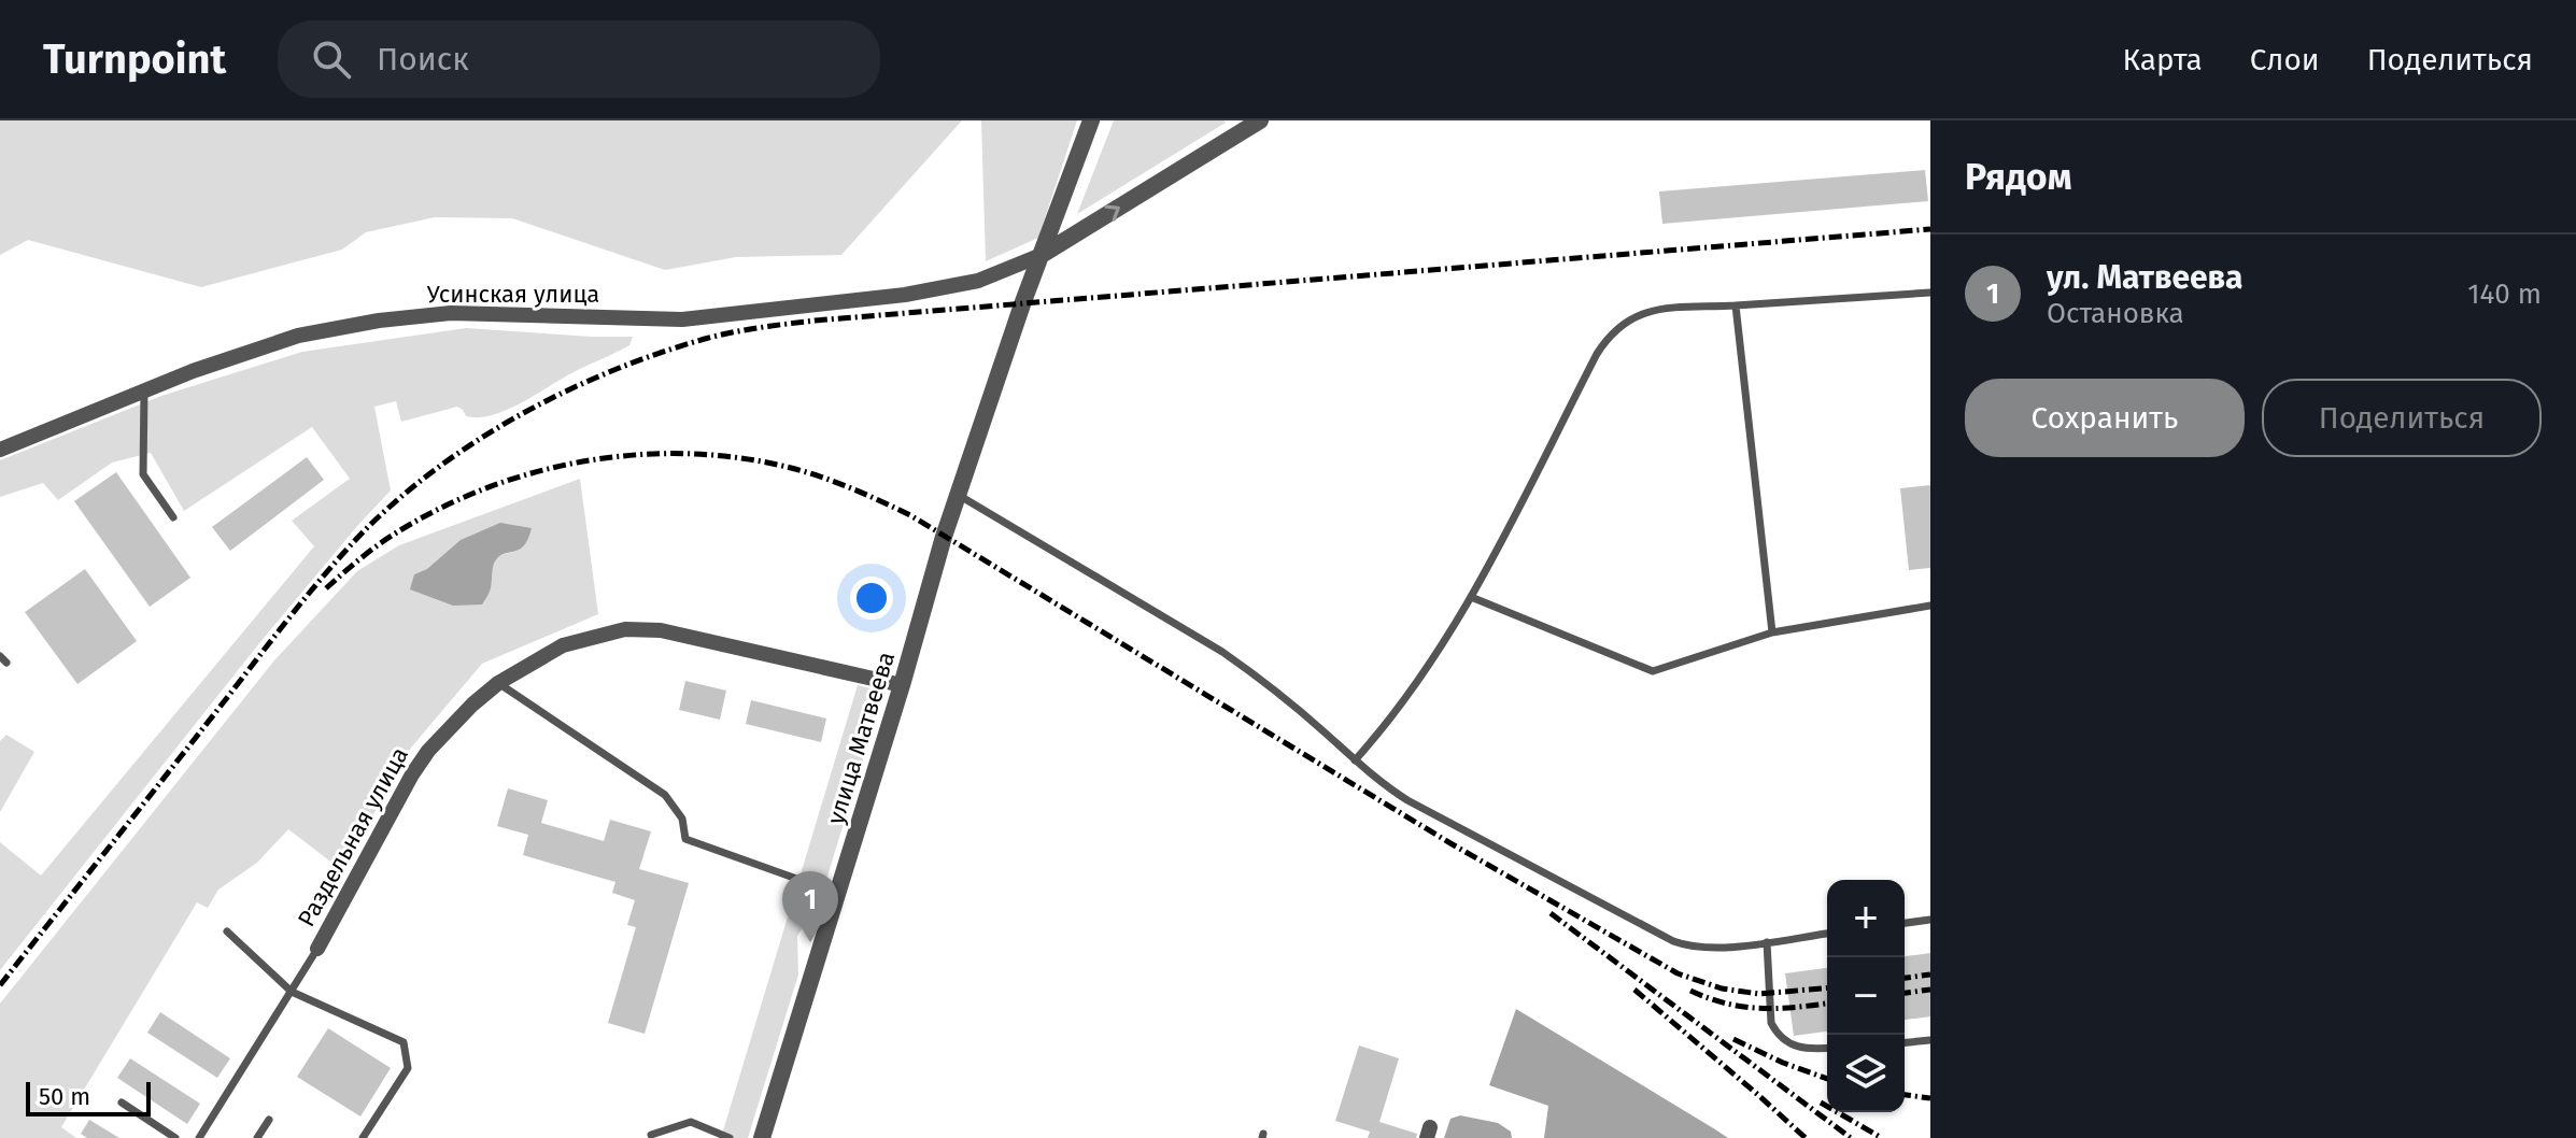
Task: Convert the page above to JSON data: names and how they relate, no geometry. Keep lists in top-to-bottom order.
{
  "streets": {
    "street": ["Усинская улица", "улица Матвеева", "Раздельная улица"]
  },
  "crossings": [
    ["Усинская улица", "улица Матвеева"],
    ["улица Матвеева", "Раздельная улица"]
  ],
  "scale_bar": "50 m",
  "page": {
    "header": "Turnpoint",
    "search": "Поиск",
    "nav": ["Карта", "Слои", "Поделиться"],
    "heading": "Рядом",
    "list": [
      {
        "mark": "1",
        "name": "ул. Матвеева",
        "note": "Остановка",
        "value": "140 m"
      }
    ],
    "buttons": ["Сохранить", "Поделиться"],
    "pins": "1",
    "map_buttons": ["+", "−"],
    "scale": "50 m"
  }
}
